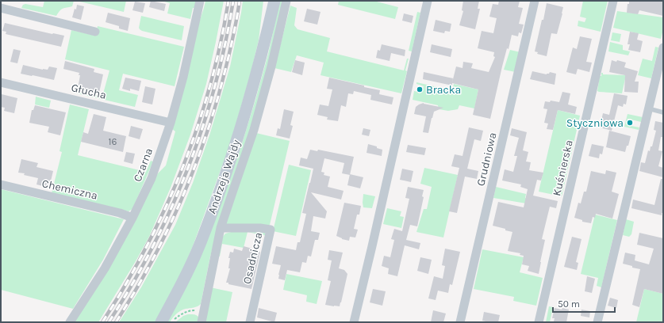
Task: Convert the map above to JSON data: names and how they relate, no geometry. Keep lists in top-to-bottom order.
{
  "streets": {
    "main road": ["Andrzeja Wajdy"],
    "street": [
      "Głucha",
      "Grudniowa",
      "Czarna",
      "Kuśnierska",
      "Chemiczna",
      "Osadnicza"
    ]
  },
  "crossings": [
    ["Głucha", "Czarna"],
    ["Czarna", "Chemiczna"]
  ],
  "places": ["Bracka", "Styczniowa"],
  "house_numbers": ["16"],
  "scale_bar": "50 m"
}
